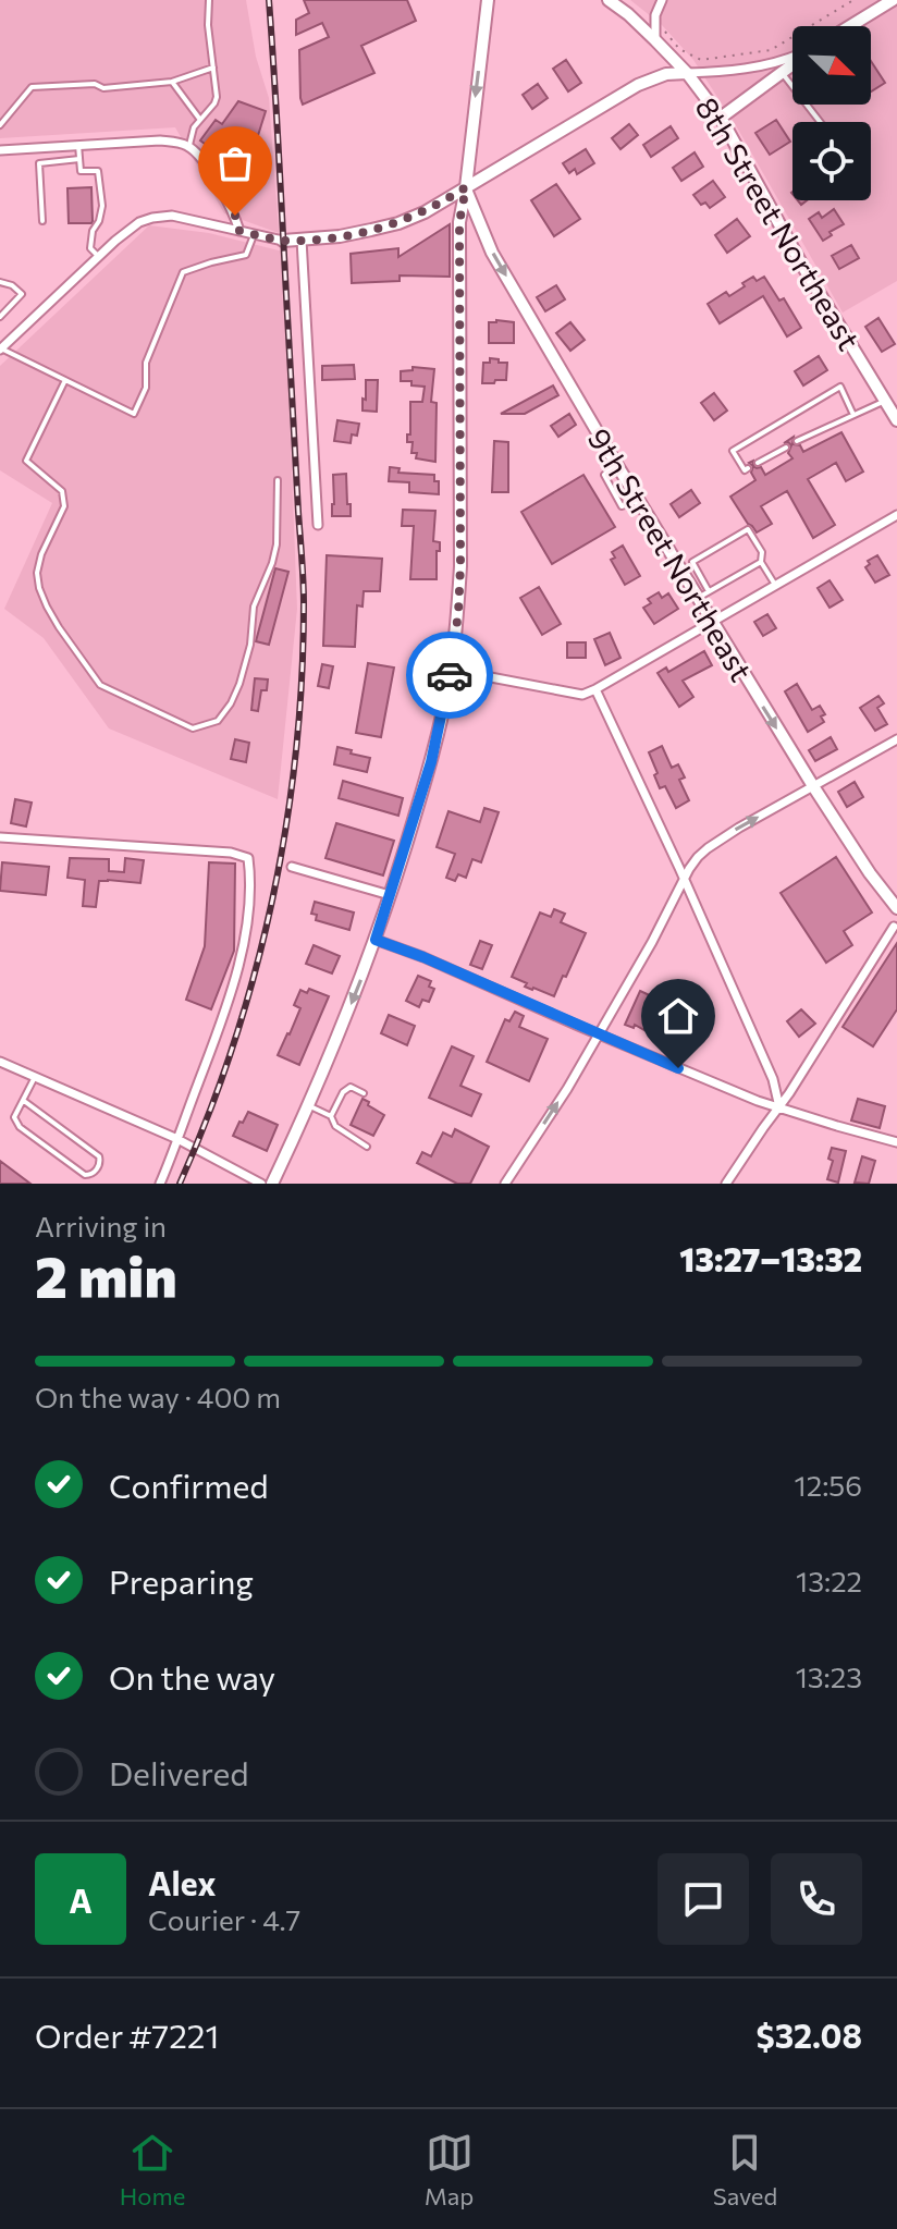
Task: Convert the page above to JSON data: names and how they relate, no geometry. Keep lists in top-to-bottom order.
{
  "streets": {
    "main road": ["8th Street Northeast", "9th Street Northeast"]
  },
  "one_way": ["9th Street Northeast"],
  "north": "bottom right",
  "page": {
    "heading": ["2 min", "Arriving in", "13:27–13:32"],
    "panel": [
      "Alex",
      "Courier · 4.7",
      "Order #7221",
      "$32.08"
    ],
    "bar": "On the way · 400 m",
    "list": [
      ["Confirmed", "12:56"],
      ["Preparing", "13:22"],
      ["On the way", "13:23"],
      "Delivered"
    ],
    "round": "A",
    "tabs": ["Home", "Map", "Saved"]
  }
}
